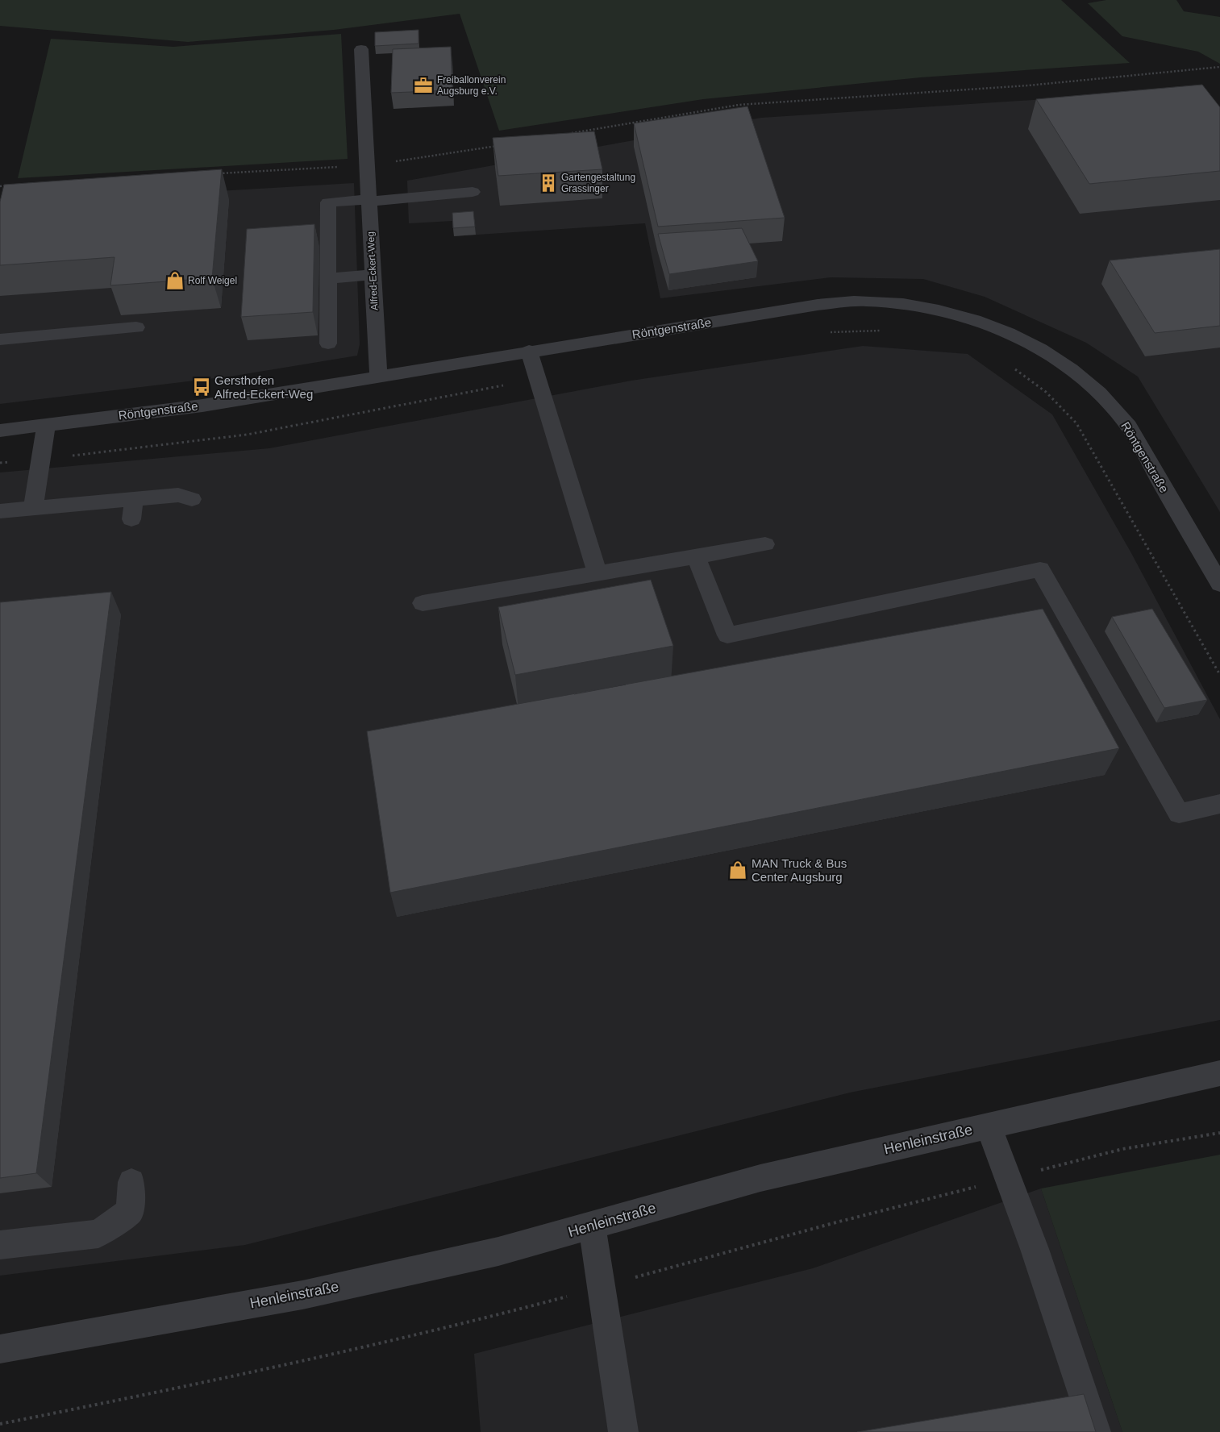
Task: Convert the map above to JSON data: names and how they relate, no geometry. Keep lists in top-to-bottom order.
{
  "streets": {
    "street": ["Alfred-Eckert-Weg", "Röntgenstraße", "Henleinstraße"]
  },
  "crossings": [
    ["Alfred-Eckert-Weg", "Röntgenstraße"]
  ],
  "places": {
    "office": ["Freiballonverein Augsburg e.V."],
    "building": ["Gartengestaltung Grassinger"],
    "shop": ["Rolf Weigel", "MAN Truck & Bus Center Augsburg"],
    "bus stop": ["Gersthofen Alfred-Eckert-Weg"]
  }
}
